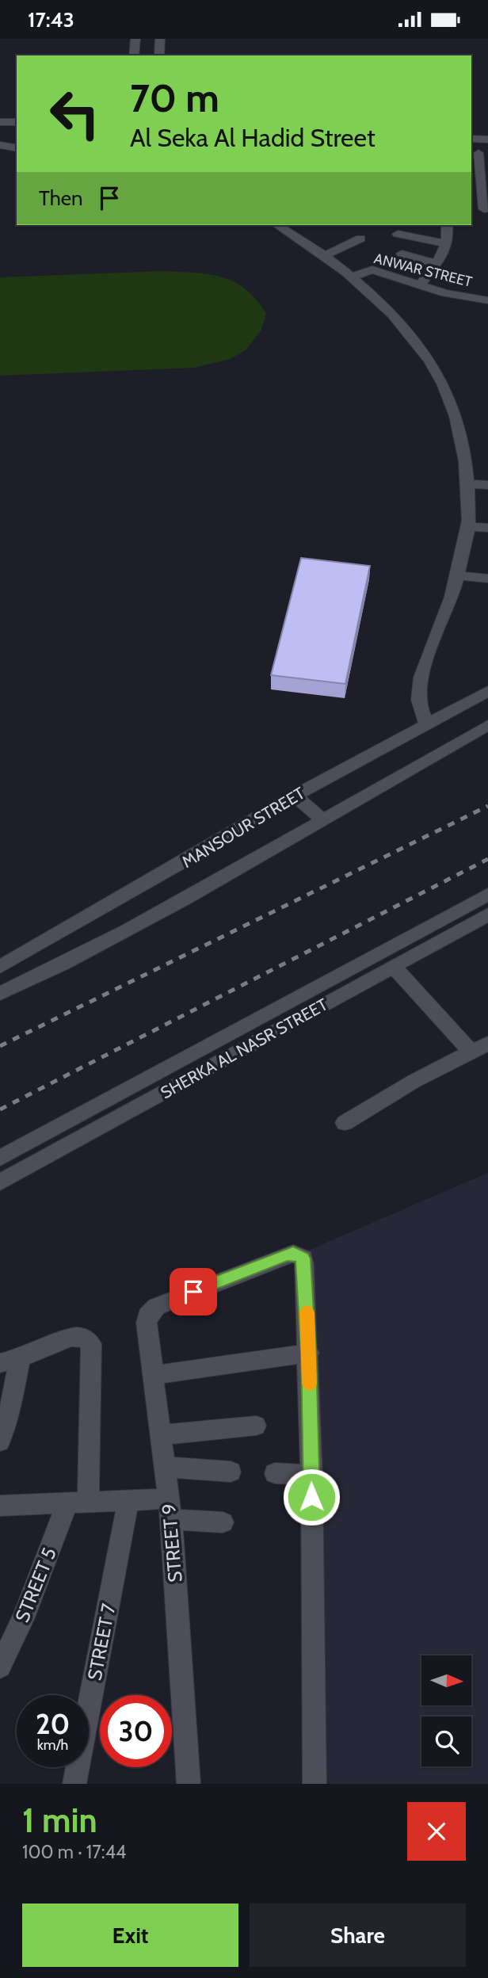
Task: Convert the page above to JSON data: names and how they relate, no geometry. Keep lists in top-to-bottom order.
{
  "streets": {
    "street": [
      "ANWAR STREET",
      "MANSOUR STREET",
      "SHERKA AL NASR STREET",
      "STREET 9",
      "STREET 5",
      "STREET 7"
    ]
  },
  "north": "right",
  "page": {
    "status": "17:43",
    "turn": ["70 m", "Al Seka Al Hadid Street"],
    "then": "Then",
    "speed": "20 km/h",
    "limit": "30",
    "heading": ["1 min", "100 m · 17:44"],
    "buttons": ["Exit", "Share"]
  }
}
